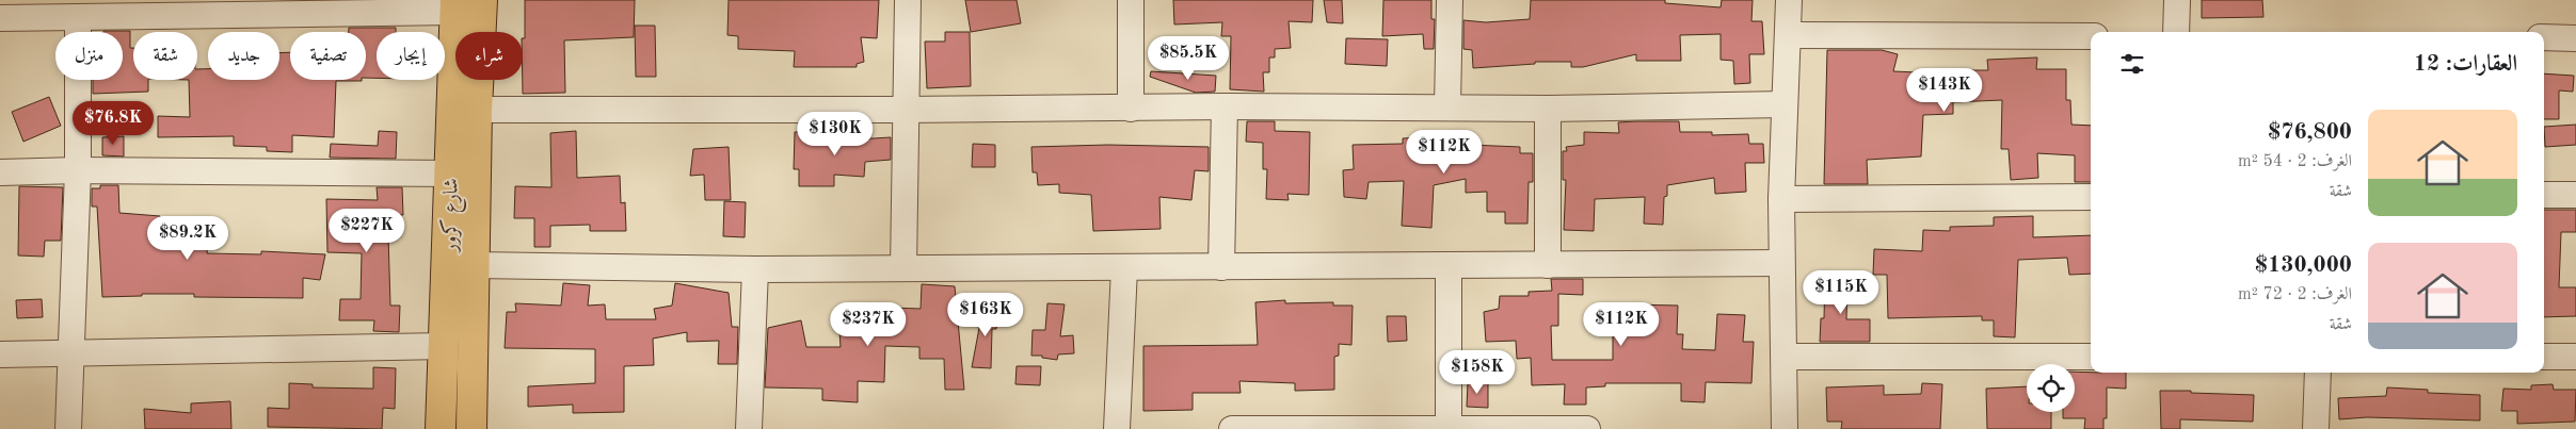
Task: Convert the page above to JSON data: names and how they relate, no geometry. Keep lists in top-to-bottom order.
{
  "streets": {
    "main road": ["شارع كرور"]
  },
  "page": {
    "chip": [
      "شراء",
      "إيجار",
      "تصفية",
      "جديد",
      "شقة",
      "منزل"
    ],
    "heading": "العقارات: 12",
    "price": [
      "$85.5K",
      "$143K",
      "$76.8K",
      "$130K",
      "$112K",
      "$227K",
      "$89.2K",
      "$115K",
      "$163K",
      "$237K",
      "$112K",
      "$158K"
    ],
    "list": [
      {
        "name": "$76,800",
        "note": "الغرف: 2 · 54 m² · شقة"
      },
      {
        "name": "$130,000",
        "note": "الغرف: 2 · 72 m² · شقة"
      }
    ]
  }
}
